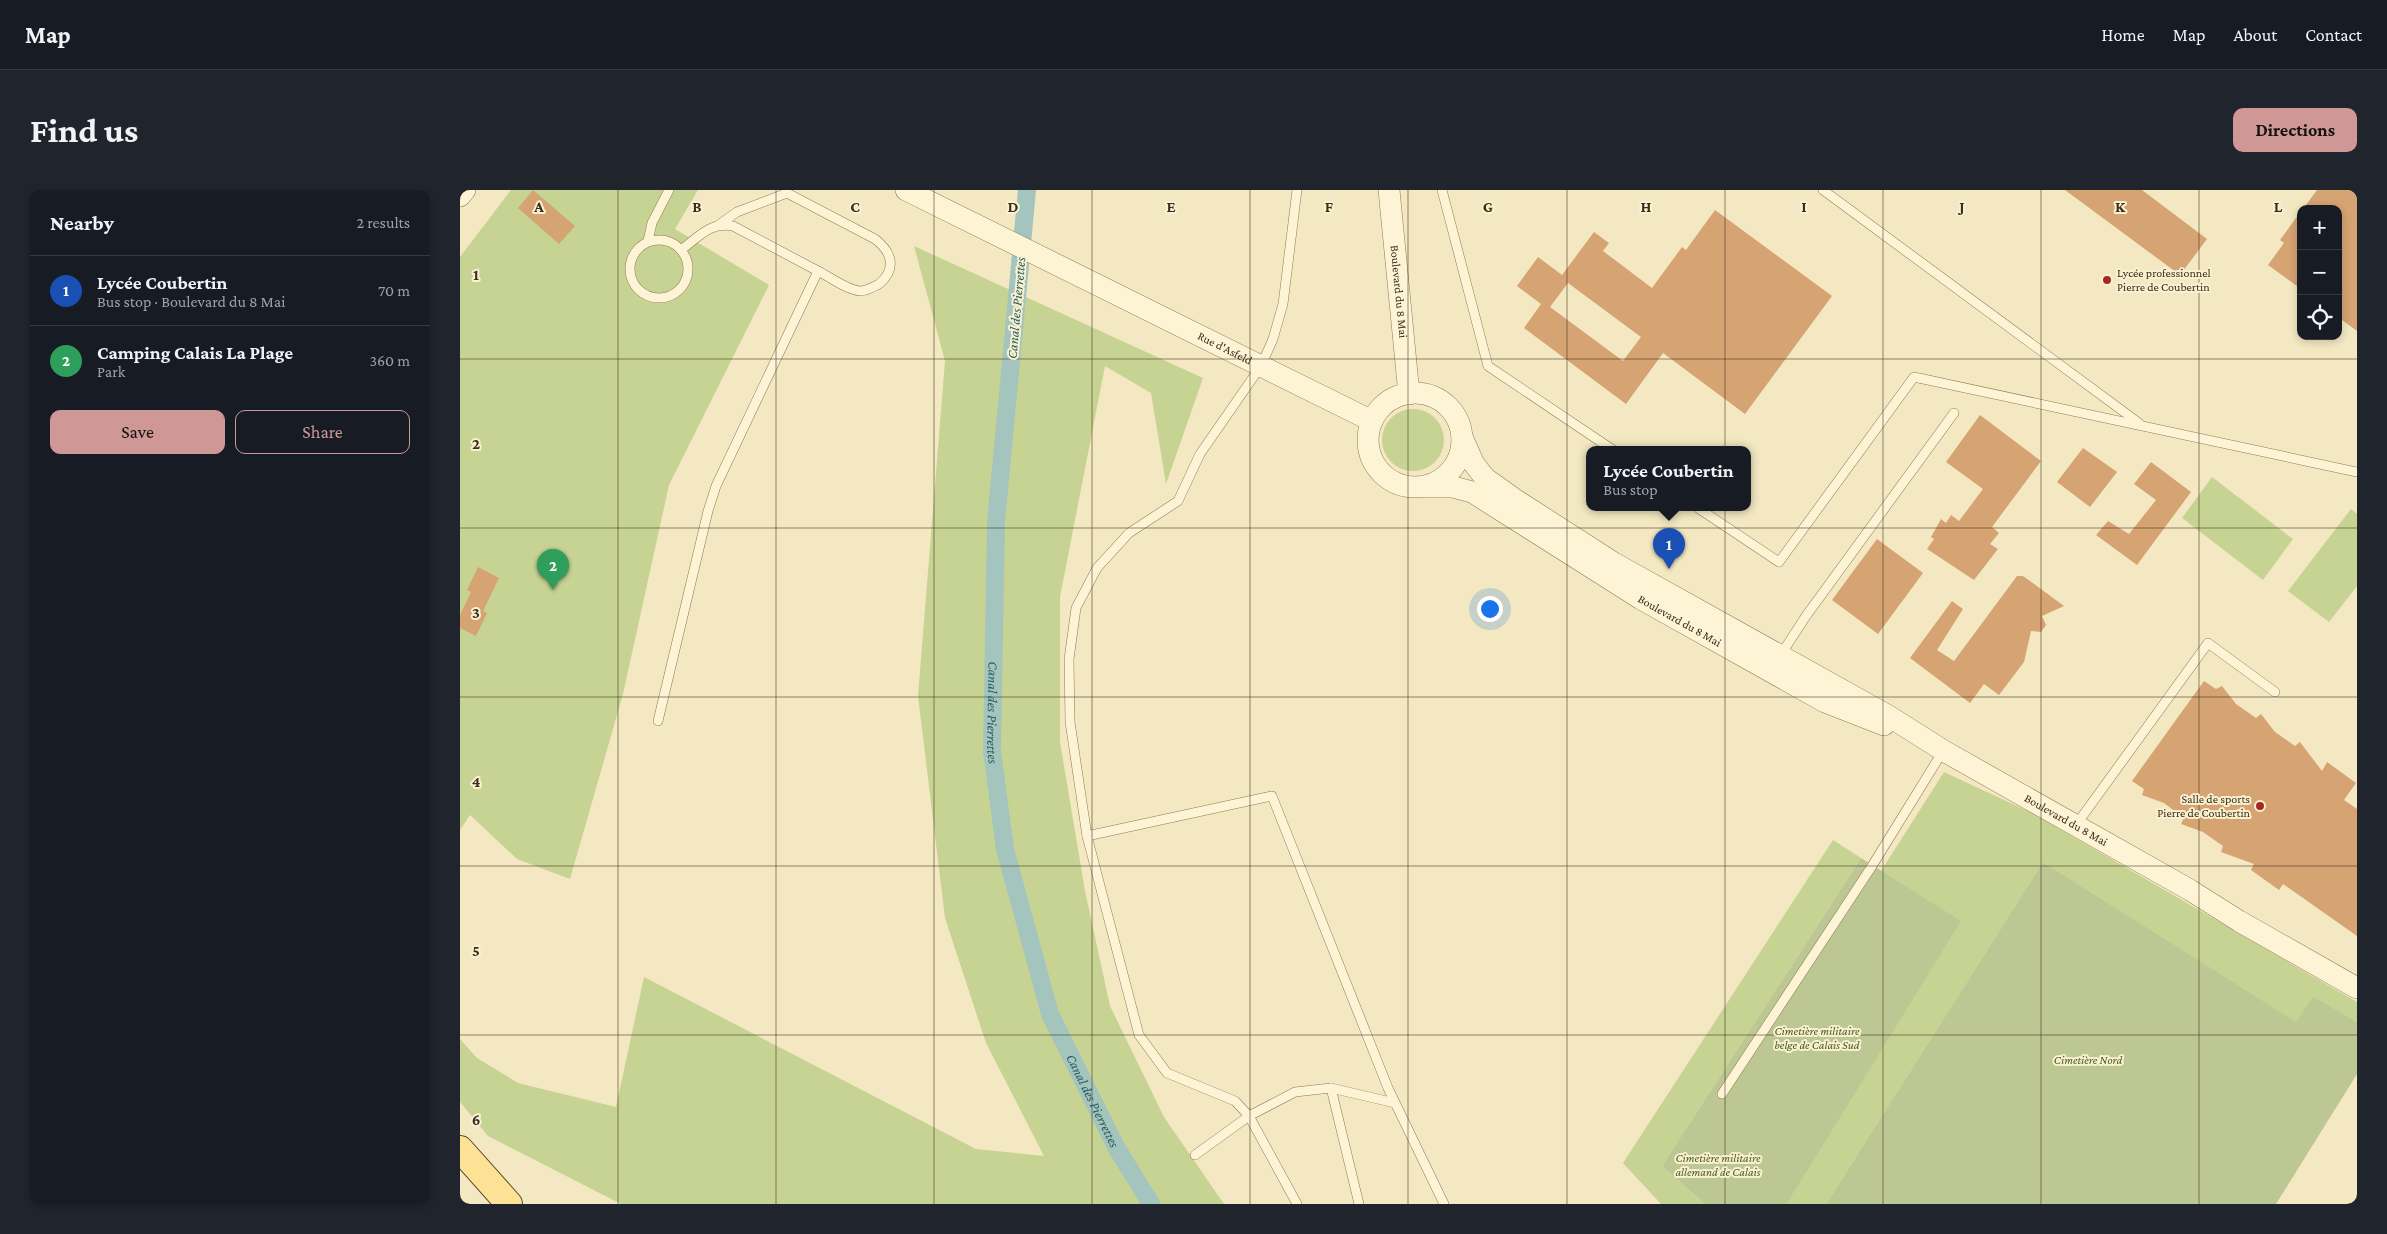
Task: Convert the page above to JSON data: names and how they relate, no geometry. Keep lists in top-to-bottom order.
{
  "streets": {
    "street": ["Boulevard du 8 Mai", "Rue d'Asfeld"]
  },
  "crossings": [
    ["Boulevard du 8 Mai", "Rue d'Asfeld"]
  ],
  "water": ["Canal des Pierrettes"],
  "parks": ["Cimetière militaire belge de Calais Sud", "Cimetière Nord", "Cimetière militaire allemand de Calais"],
  "places": ["Lycée professionnel Pierre de Coubertin", "Salle de sports Pierre de Coubertin"],
  "page": {
    "header": "Map",
    "nav": [
      "Home",
      "Map",
      "About",
      "Contact"
    ],
    "buttons": [
      "Directions",
      ["Save", "Share"]
    ],
    "title": "Find us",
    "heading": ["Nearby", "2 results"],
    "map_buttons": ["+", "−"],
    "list": [
      {
        "mark": "1",
        "name": "Lycée Coubertin",
        "note": "Bus stop · Boulevard du 8 Mai",
        "value": "70 m"
      },
      {
        "mark": "2",
        "name": "Camping Calais La Plage",
        "note": "Park",
        "value": "360 m"
      }
    ],
    "popup": ["Lycée Coubertin", "Bus stop"],
    "pins": ["1", "2"]
  },
  "grid": {
    "columns": [
      "A",
      "B",
      "C",
      "D",
      "E",
      "F",
      "G",
      "H",
      "I",
      "J",
      "K",
      "L"
    ],
    "rows": [
      "1",
      "2",
      "3",
      "4",
      "5",
      "6"
    ]
  }
}
